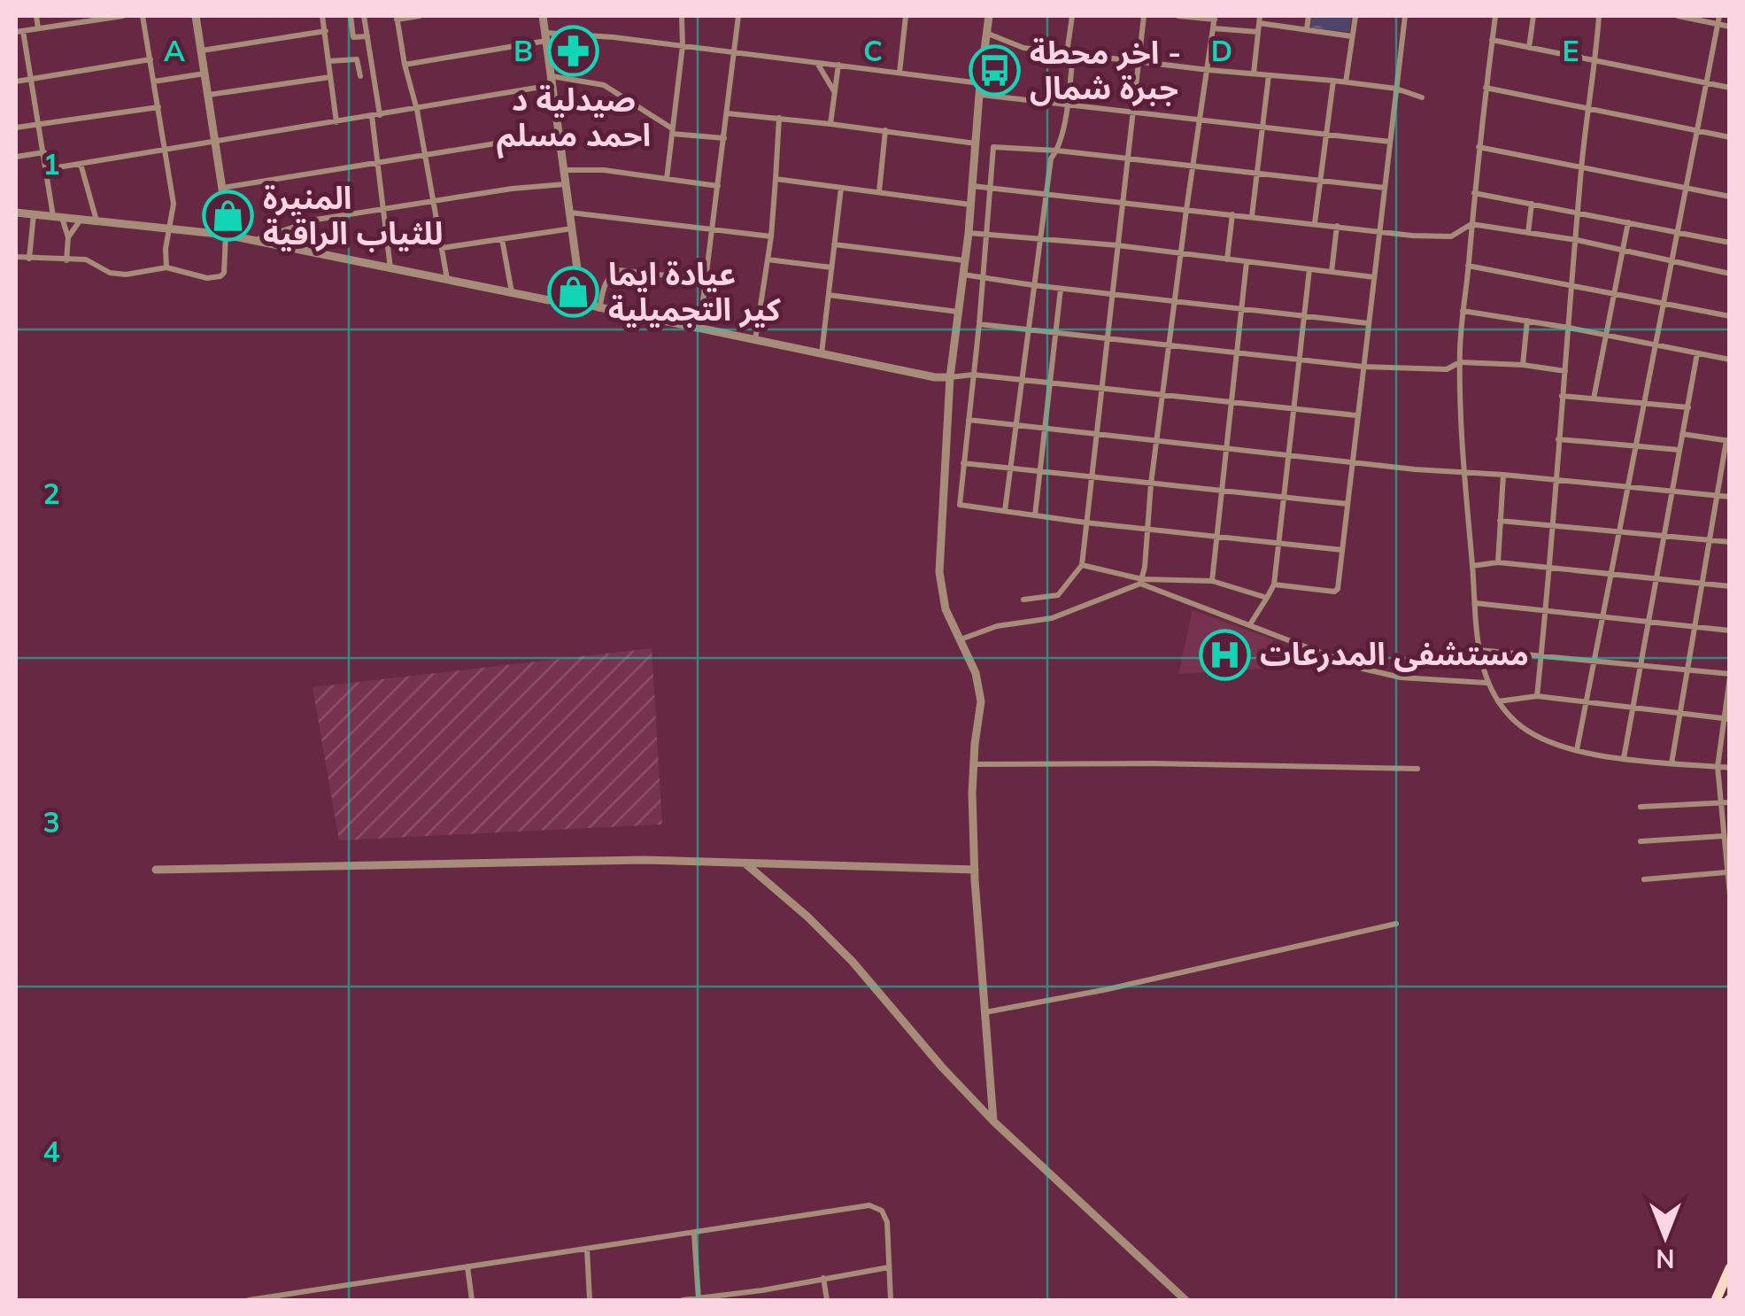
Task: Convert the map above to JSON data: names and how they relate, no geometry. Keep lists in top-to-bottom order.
{
  "places": {
    "pharmacy": ["صيدلية د احمد مسلم"],
    "bus stop": ["اخر محطة - جبرة شمال"],
    "shop": ["المنيرة للثياب الراقية", "عيادة ايما كير التجميلية"],
    "hospital": ["مستشفى المدرعات"]
  },
  "north": "bottom",
  "grid": {
    "columns": [
      "A",
      "B",
      "C",
      "D",
      "E"
    ],
    "rows": [
      "1",
      "2",
      "3",
      "4"
    ]
  }
}
